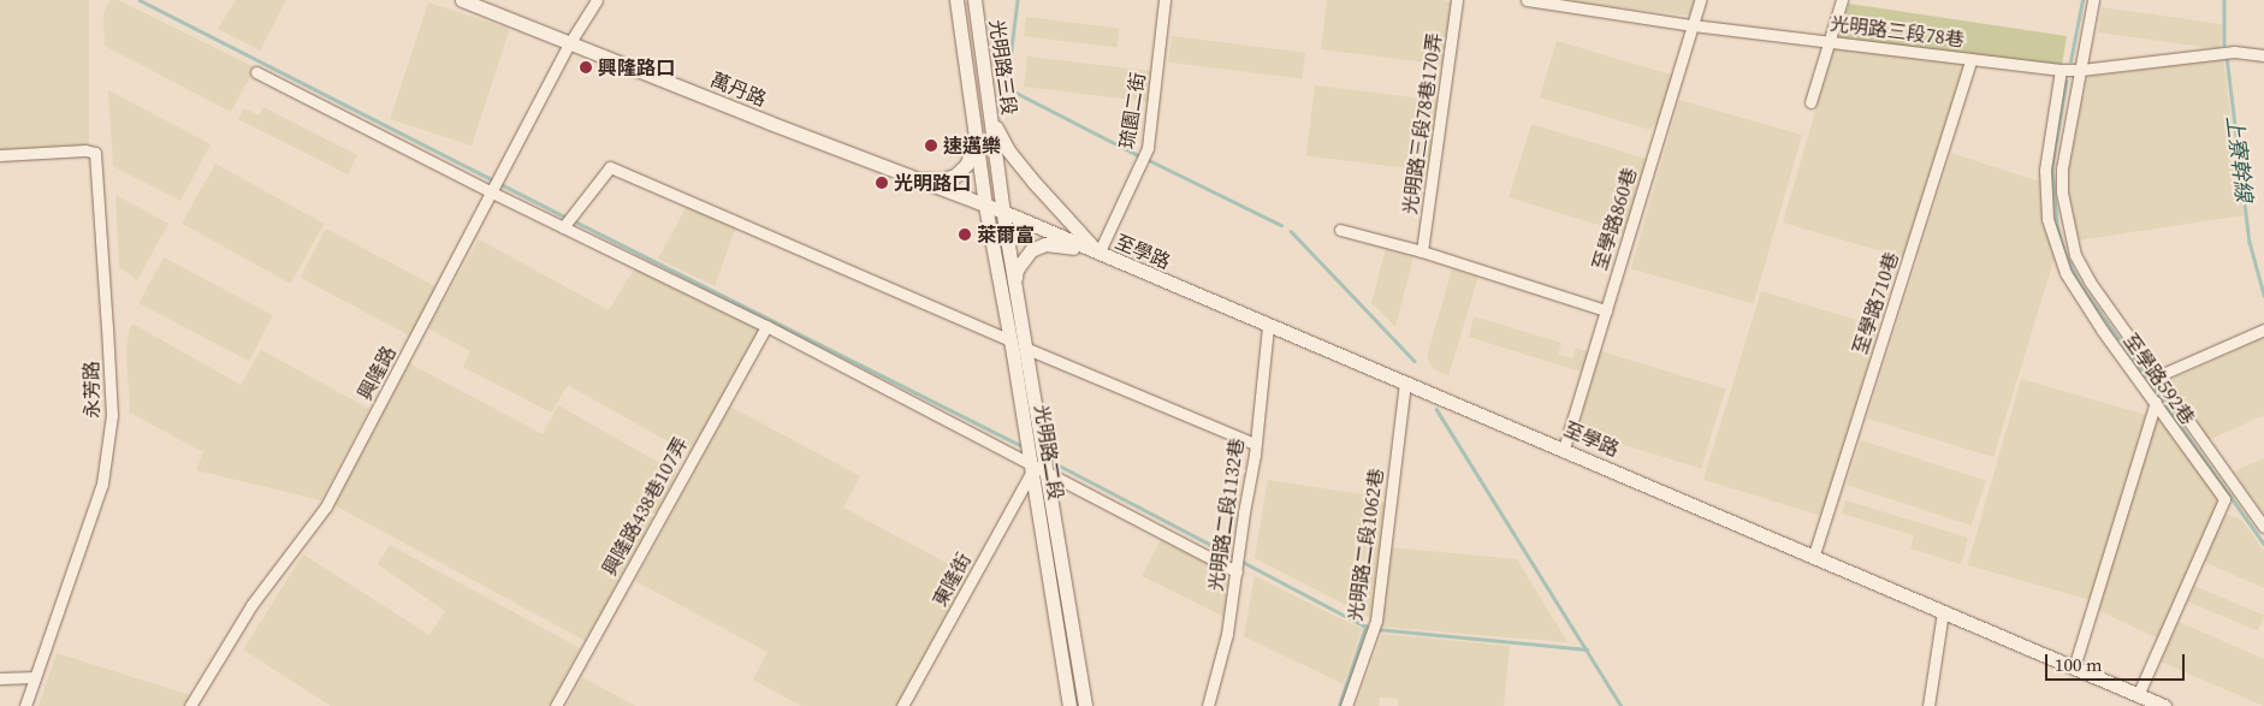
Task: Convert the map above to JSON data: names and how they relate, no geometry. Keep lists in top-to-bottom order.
{
  "streets": {
    "street": [
      "光明路三段78巷",
      "光明路三段",
      "萬丹路",
      "琉園二街",
      "光明路三段78巷170弄",
      "至學路860巷",
      "至學路",
      "至學路710巷",
      "興隆路",
      "至學路592巷",
      "永芳路",
      "光明路二段",
      "興隆路438巷107弄",
      "光明路二段1132巷",
      "光明路二段1062巷",
      "東隆街"
    ]
  },
  "crossings": [
    ["光明路三段78巷", "至學路860巷"],
    ["光明路三段78巷", "至學路710巷"],
    ["光明路三段78巷", "至學路592巷"],
    ["光明路三段", "萬丹路"],
    ["光明路三段", "至學路"],
    ["光明路三段", "光明路二段"],
    ["萬丹路", "至學路"],
    ["萬丹路", "興隆路"],
    ["萬丹路", "光明路二段"],
    ["琉園二街", "至學路"],
    ["至學路860巷", "至學路"],
    ["至學路", "至學路710巷"],
    ["至學路", "至學路592巷"],
    ["至學路", "光明路二段"],
    ["至學路", "光明路二段1132巷"],
    ["至學路", "光明路二段1062巷"],
    ["光明路二段", "東隆街"]
  ],
  "water": ["上寮幹線"],
  "places": [
    "興隆路口",
    "速邁樂",
    "光明路口",
    "萊爾富"
  ],
  "scale_bar": "100 m"
}
